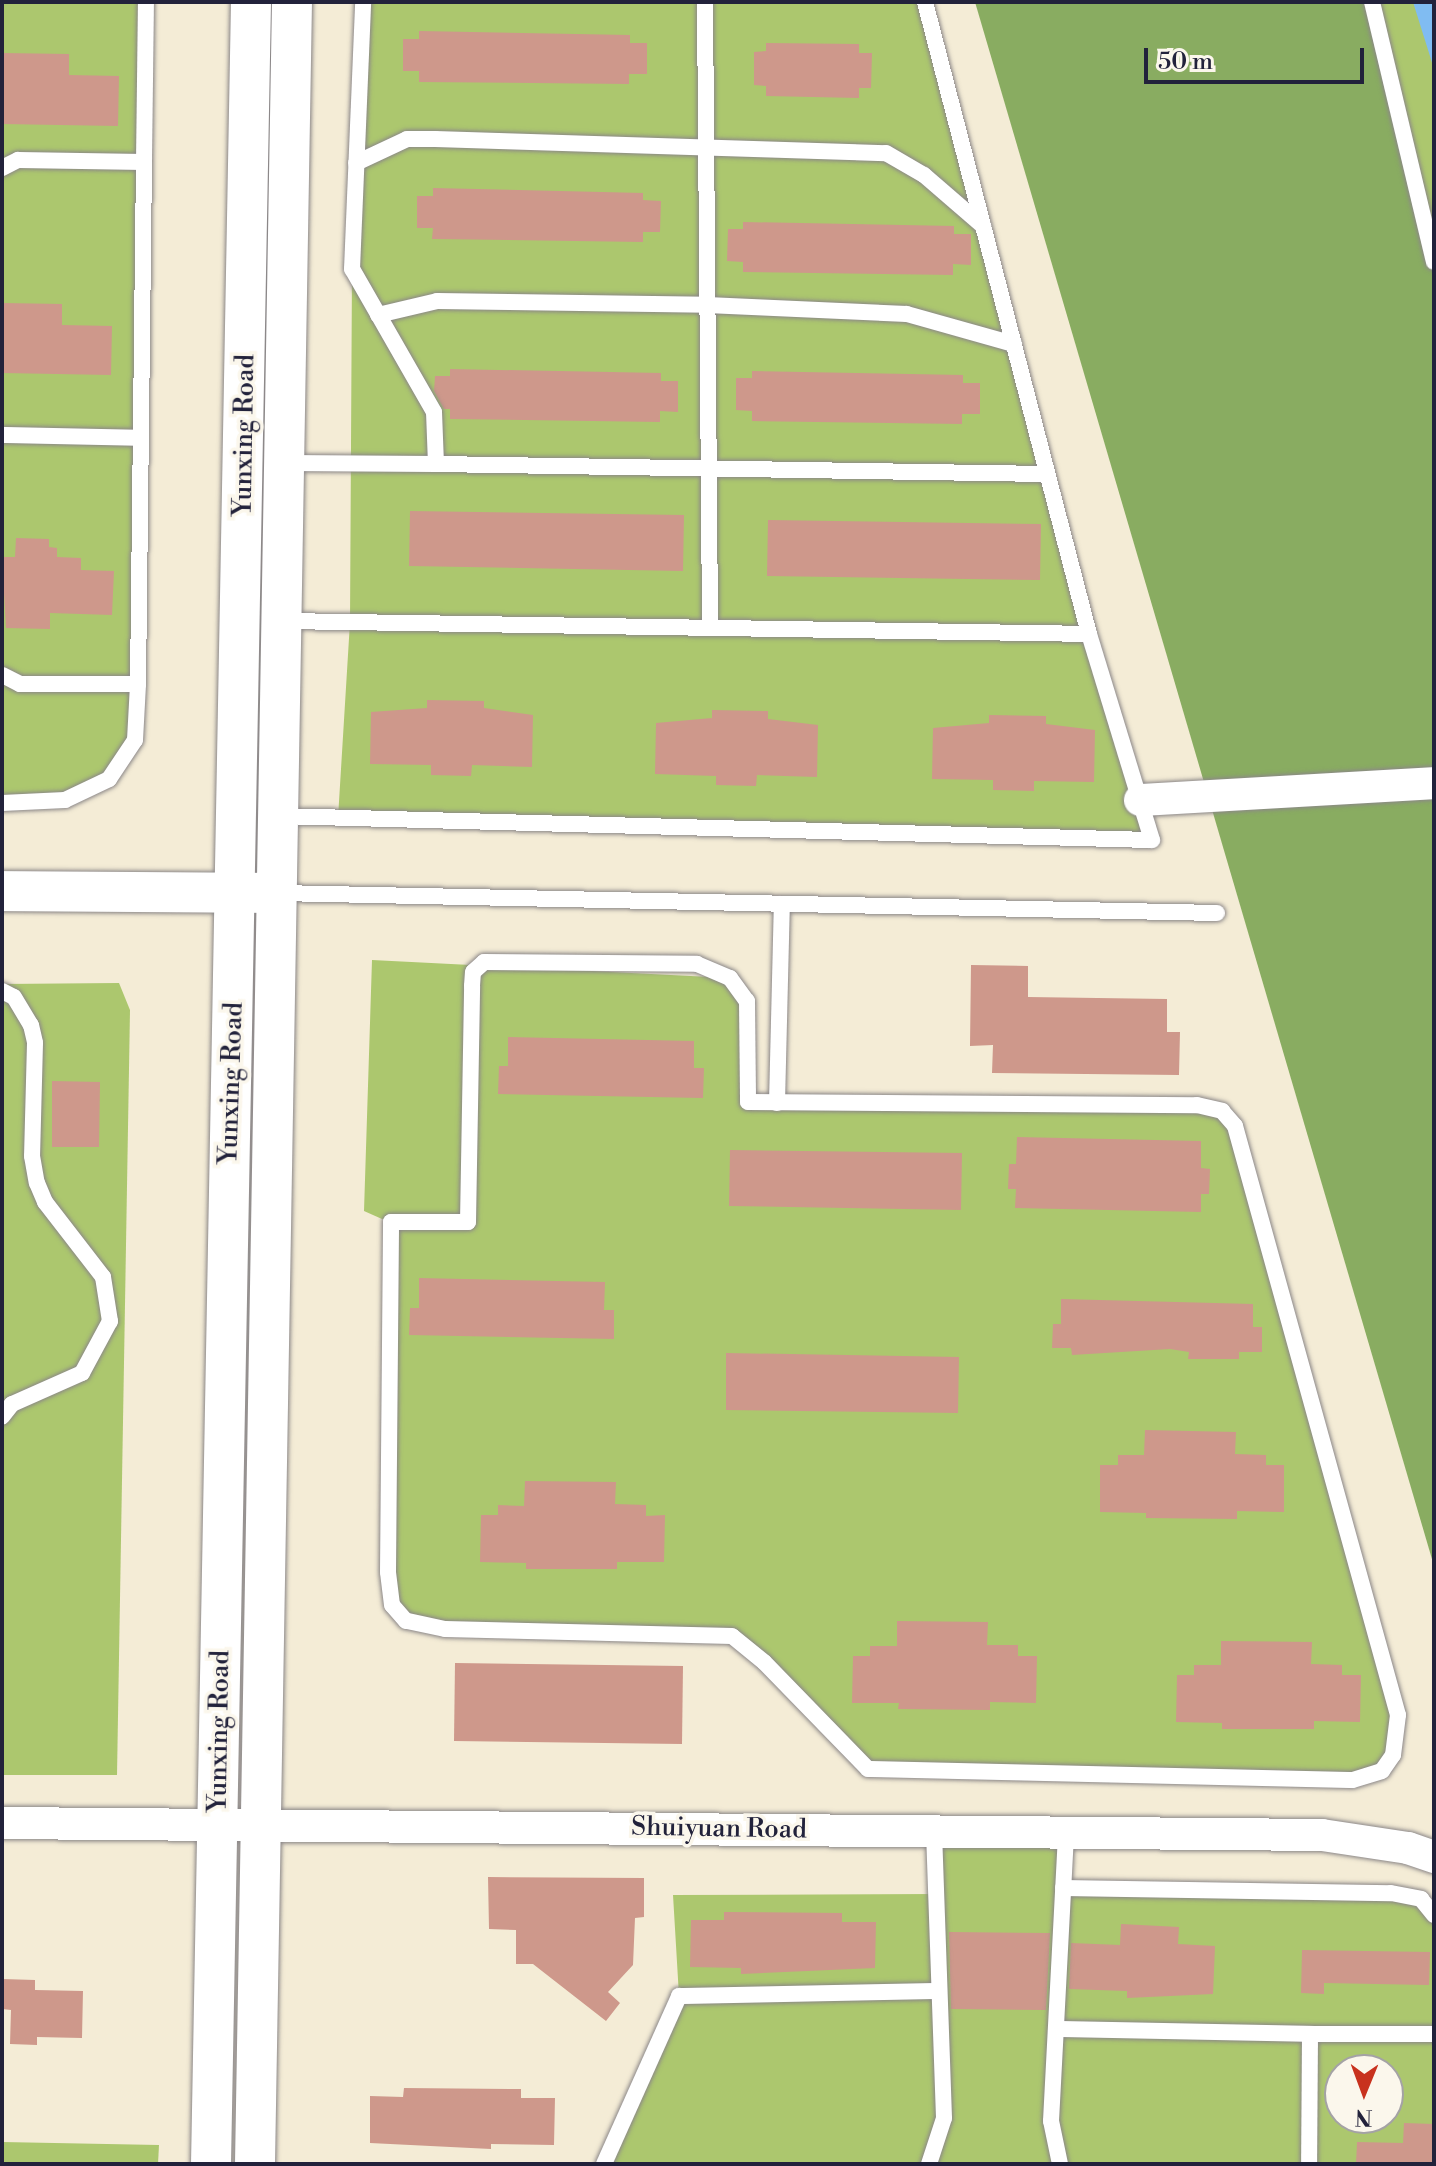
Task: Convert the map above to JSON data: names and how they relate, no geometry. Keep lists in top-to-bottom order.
{
  "streets": {
    "street": ["Yunxing Road", "Shuiyuan Road"]
  },
  "crossings": [
    ["Yunxing Road", "Shuiyuan Road"]
  ],
  "scale_bar": "50 m",
  "north": "bottom"
}
